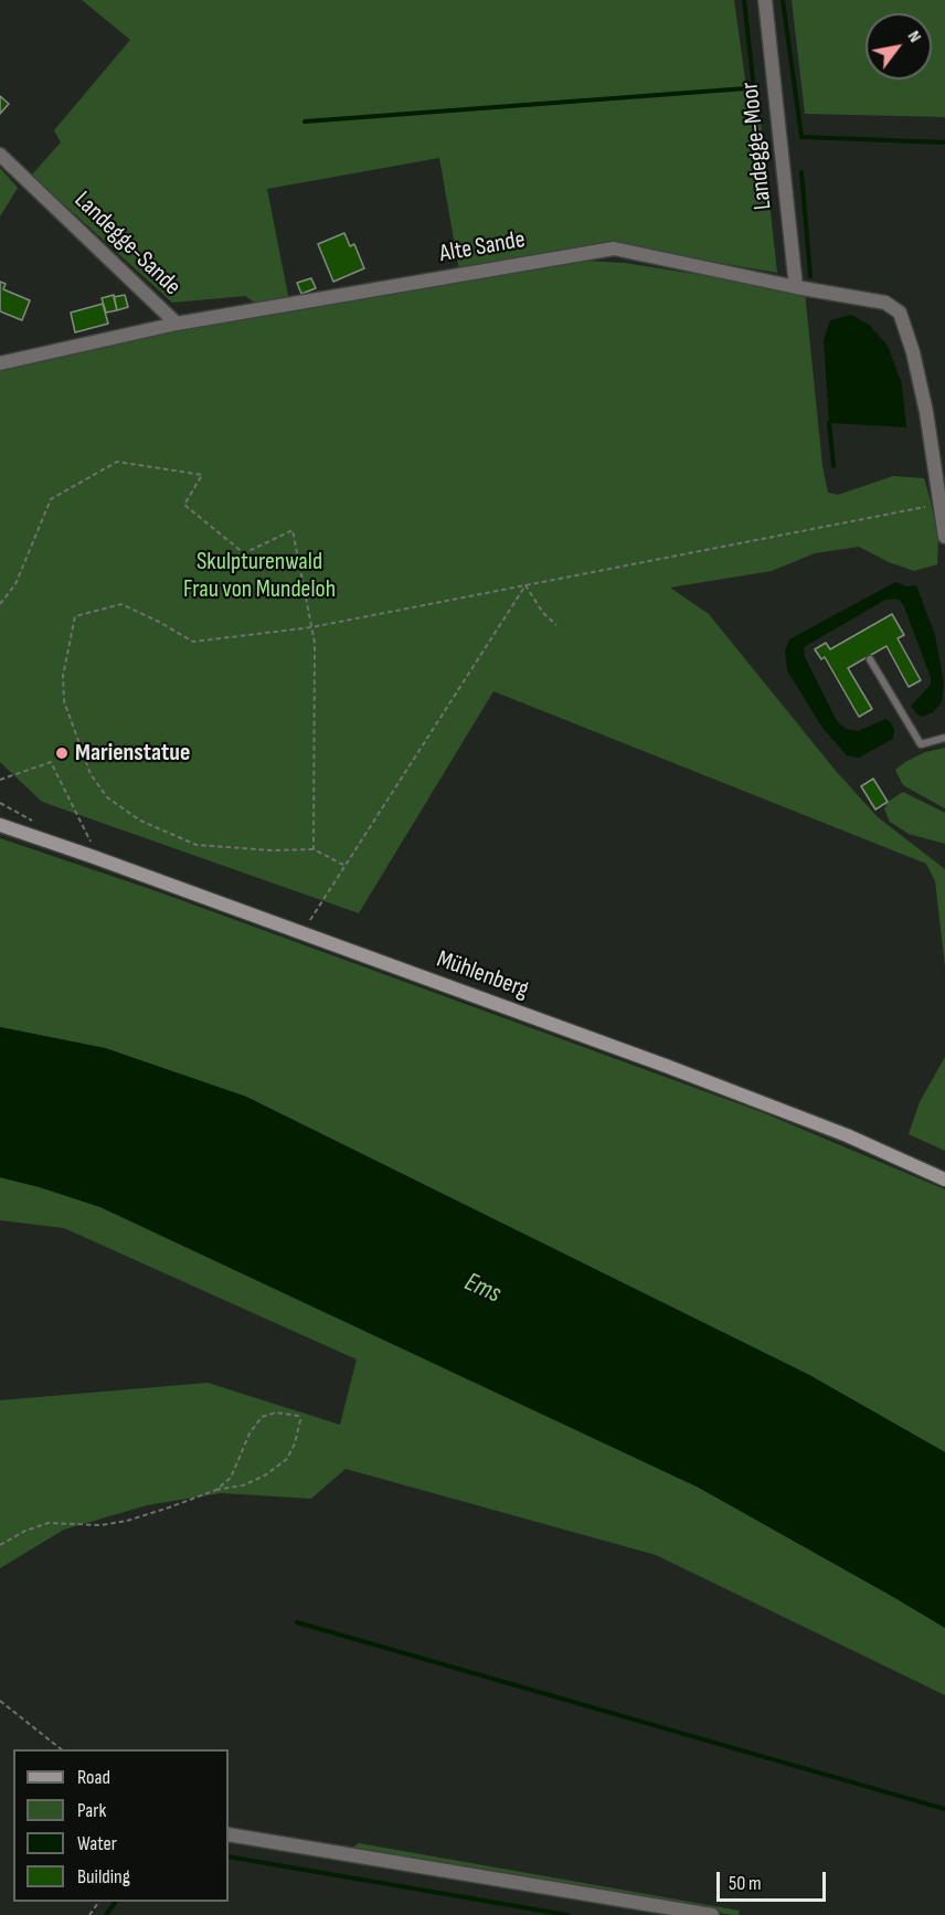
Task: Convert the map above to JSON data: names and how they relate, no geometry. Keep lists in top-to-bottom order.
{
  "streets": {
    "main road": ["Mühlenberg"],
    "street": ["Landegge-Moor", "Landegge-Sande", "Alte Sande"]
  },
  "crossings": [
    ["Landegge-Moor", "Alte Sande"],
    ["Landegge-Sande", "Alte Sande"]
  ],
  "water": ["Ems"],
  "parks": ["Skulpturenwald Frau von Mundeloh"],
  "places": ["Marienstatue"],
  "legend": [
    "Road",
    "Park",
    "Water",
    "Building"
  ],
  "scale_bar": "50 m",
  "north": "top right"
}
